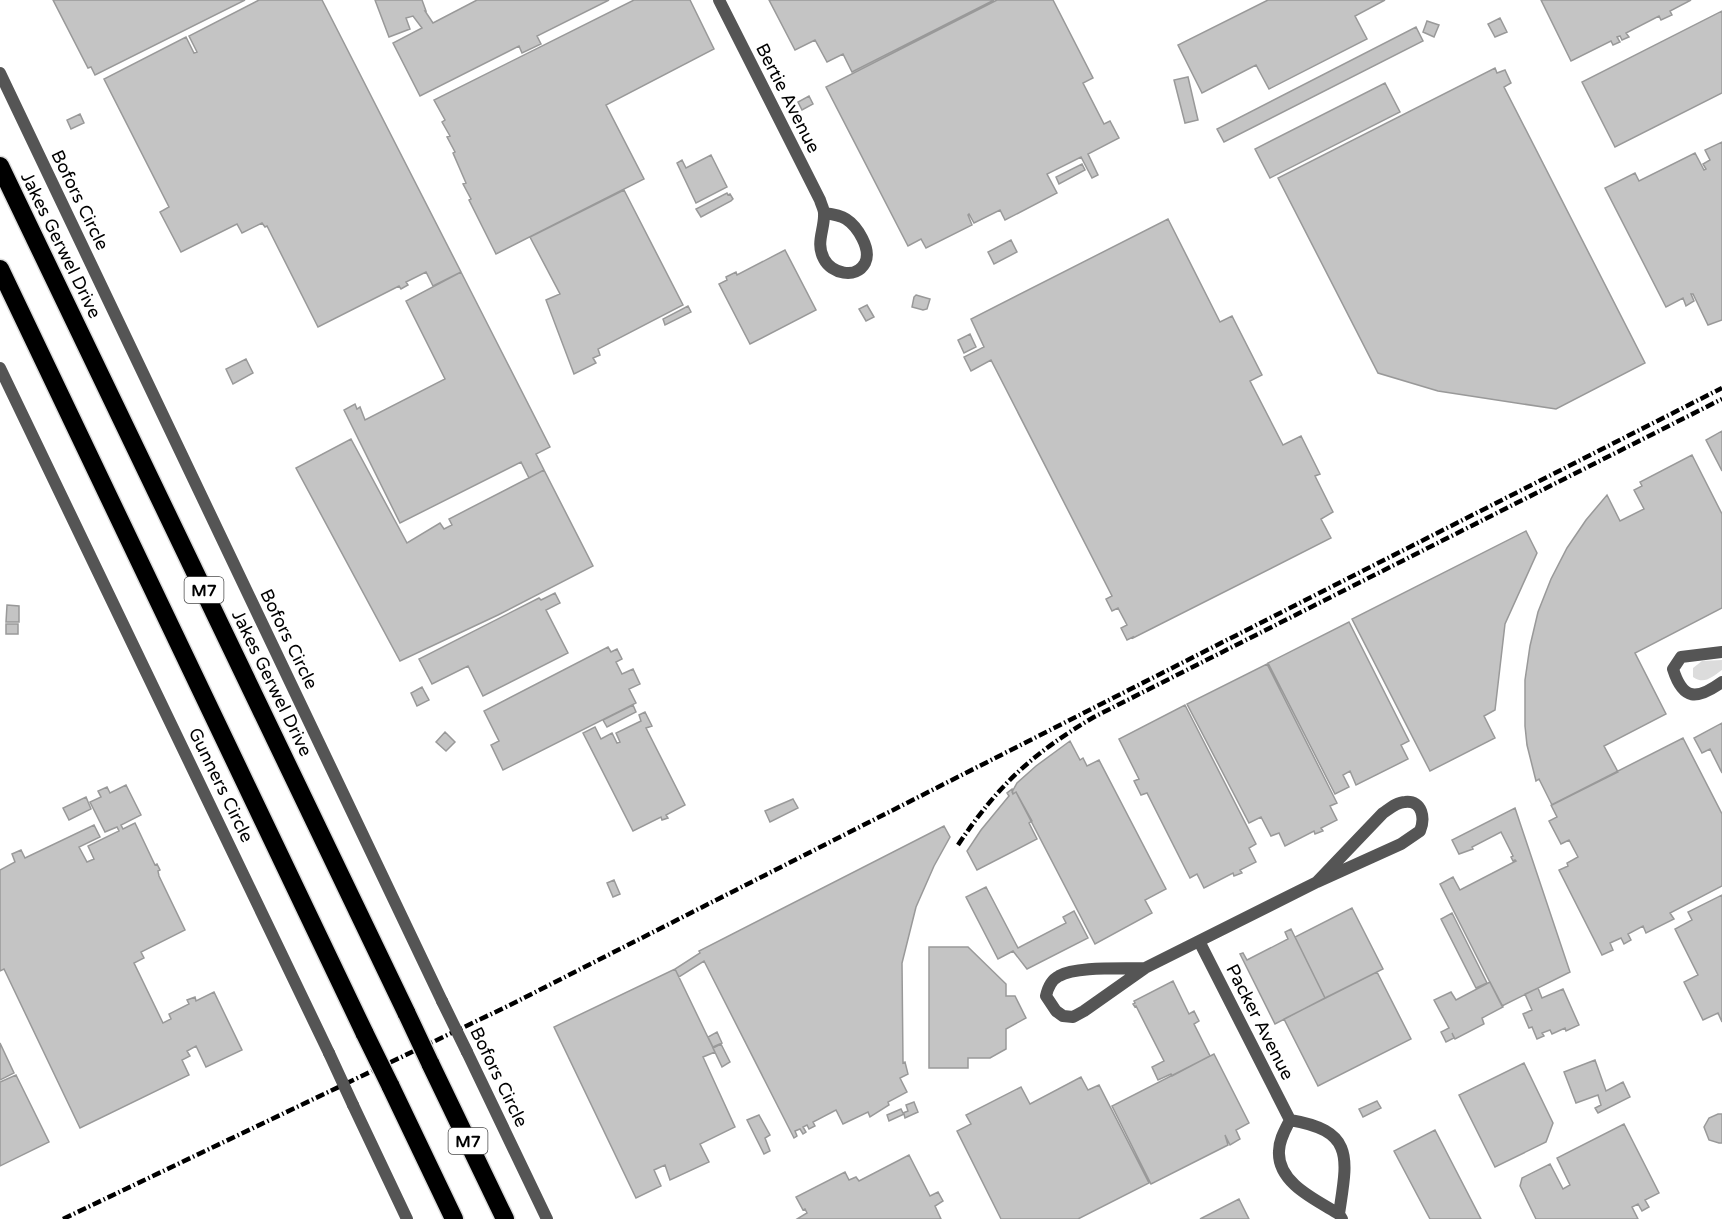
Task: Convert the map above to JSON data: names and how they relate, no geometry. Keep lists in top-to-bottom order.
{
  "streets": {
    "highway": ["Jakes Gerwel Drive", "M7"],
    "street": [
      "Bertie Avenue",
      "Bofors Circle",
      "Gunners Circle",
      "Packer Avenue"
    ]
  }
}
